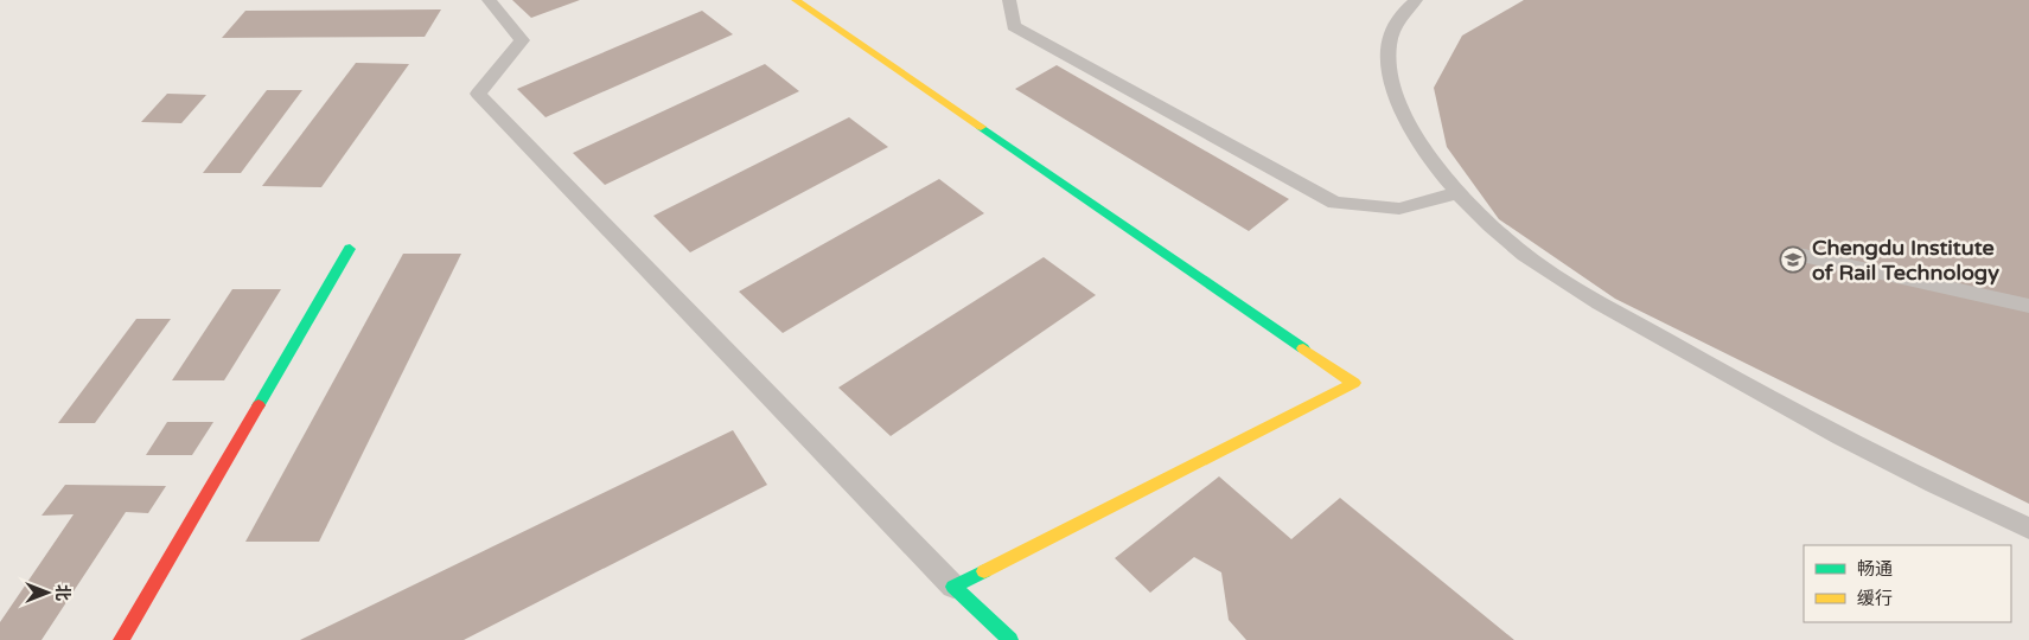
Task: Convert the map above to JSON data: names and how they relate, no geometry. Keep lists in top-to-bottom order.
{
  "places": {
    "school or university": ["Chengdu Institute of Rail Technology"]
  },
  "legend": ["畅通", "缓行"],
  "north": "right"
}
